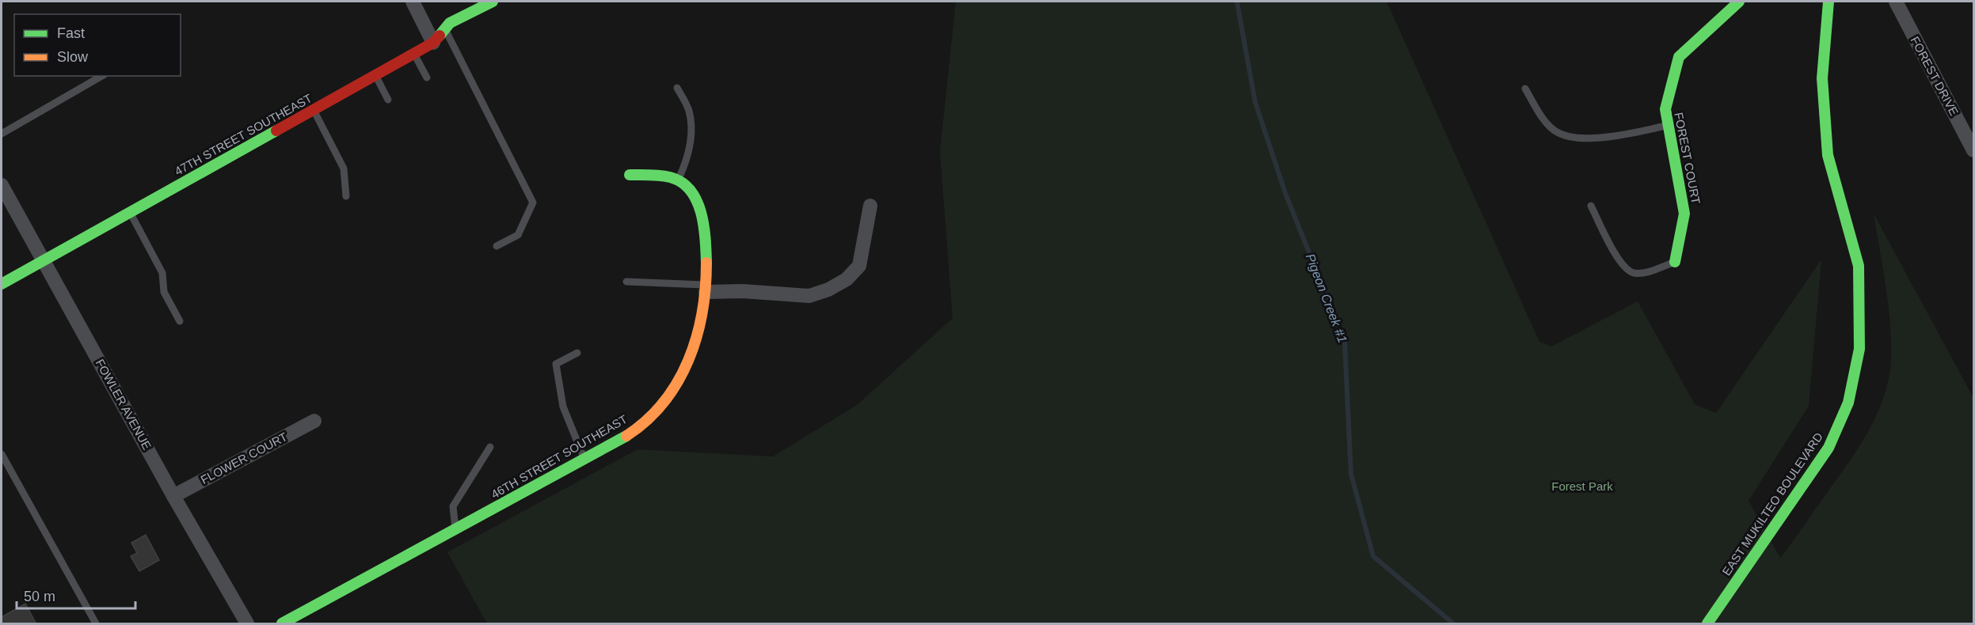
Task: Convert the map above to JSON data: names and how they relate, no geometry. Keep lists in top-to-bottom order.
{
  "streets": {
    "street": [
      "FOREST DRIVE",
      "47TH STREET SOUTHEAST",
      "FOREST COURT",
      "FOWLER AVENUE",
      "46TH STREET SOUTHEAST",
      "FLOWER COURT",
      "EAST MUKILTEO BOULEVARD"
    ]
  },
  "crossings": [
    ["47TH STREET SOUTHEAST", "FOWLER AVENUE"],
    ["FOWLER AVENUE", "FLOWER COURT"]
  ],
  "water": ["Pigeon Creek #1"],
  "parks": ["Forest Park"],
  "legend": ["Fast", "Slow"],
  "scale_bar": "50 m"
}
